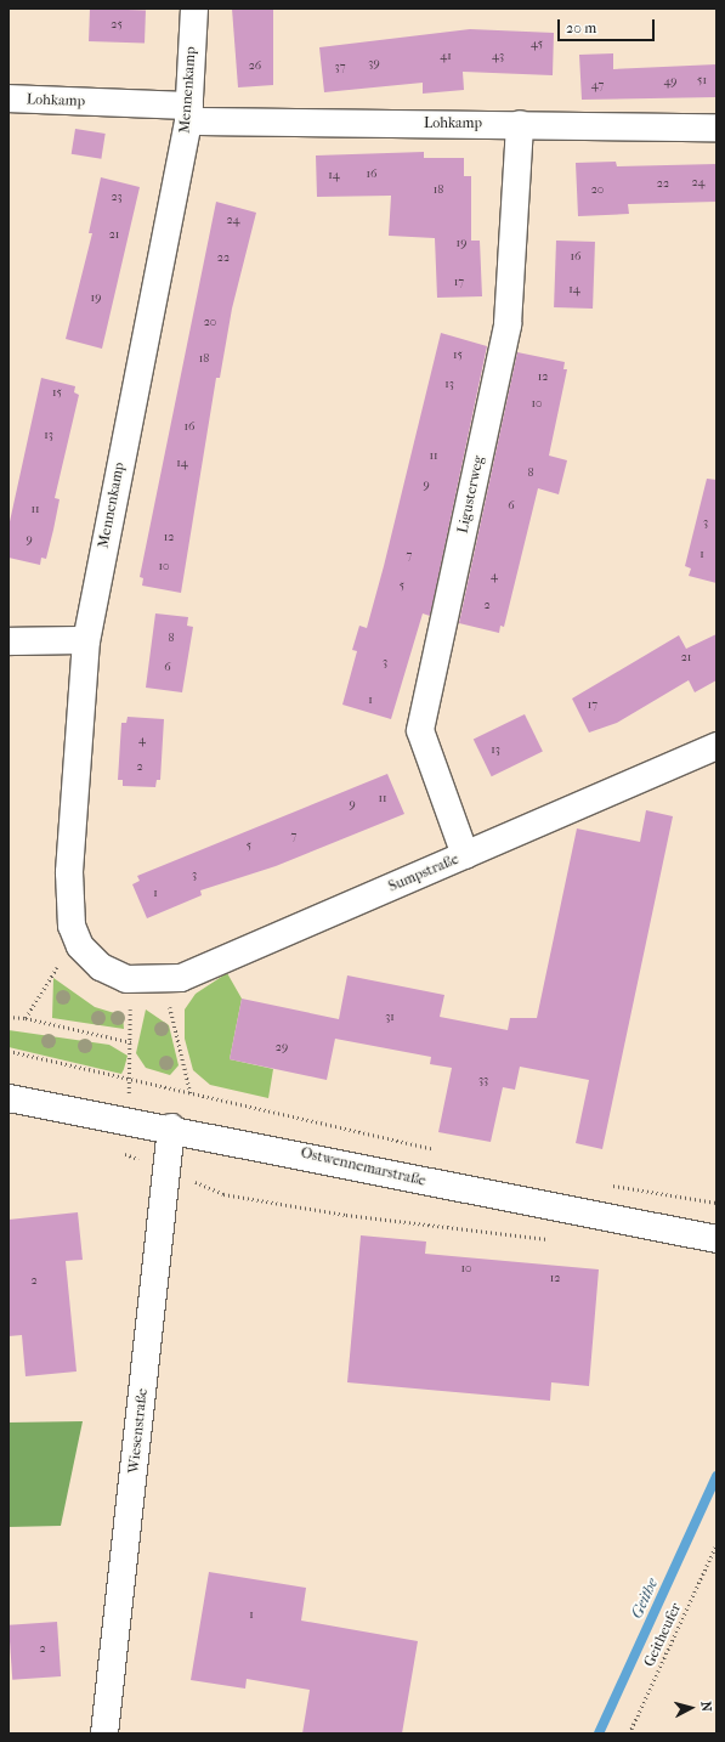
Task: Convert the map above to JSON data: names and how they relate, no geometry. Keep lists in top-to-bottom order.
{
  "streets": {
    "street": [
      "Mennenkamp",
      "Lohkamp",
      "Ligusterweg",
      "Sumpstraße",
      "Ostwennemarstraße",
      "Wiesenstraße"
    ],
    "path": ["Geitheufer"]
  },
  "crossings": [
    ["Mennenkamp", "Lohkamp"],
    ["Mennenkamp", "Sumpstraße"],
    ["Lohkamp", "Ligusterweg"],
    ["Ligusterweg", "Sumpstraße"],
    ["Ostwennemarstraße", "Wiesenstraße"]
  ],
  "water": ["Geithe"],
  "house_numbers": [
    "25",
    "45",
    "41",
    "43",
    "39",
    "26",
    "37",
    "51",
    "49",
    "47",
    "16",
    "14",
    "24",
    "22",
    "18",
    "20",
    "23",
    "24",
    "21",
    "19",
    "16",
    "22",
    "17",
    "14",
    "19",
    "20",
    "15",
    "18",
    "12",
    "13",
    "15",
    "10",
    "16",
    "13",
    "11",
    "14",
    "8",
    "9",
    "6",
    "11",
    "3",
    "12",
    "9",
    "1",
    "7",
    "10",
    "4",
    "5",
    "2",
    "8",
    "21",
    "3",
    "6",
    "1",
    "17",
    "4",
    "13",
    "2",
    "11",
    "9",
    "7",
    "5",
    "3",
    "1",
    "31",
    "29",
    "33",
    "10",
    "12",
    "2",
    "1",
    "2"
  ],
  "scale_bar": "20 m",
  "north": "right"
}
